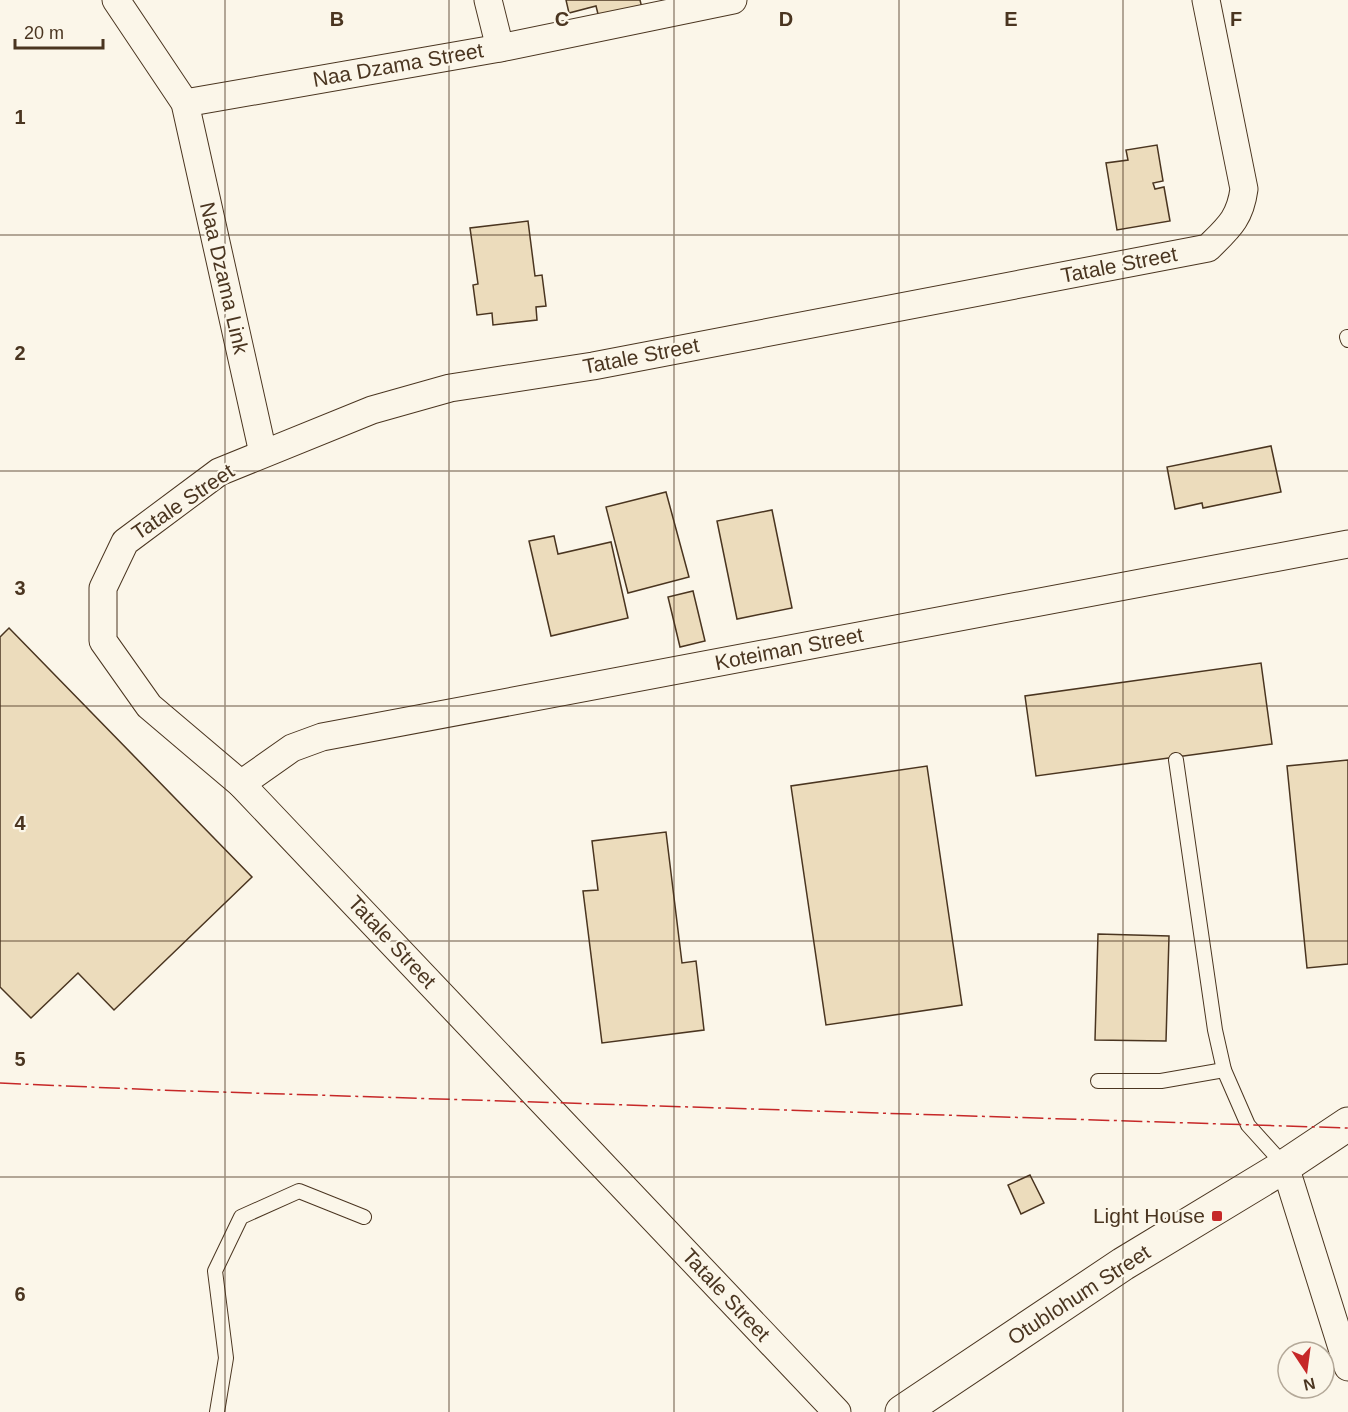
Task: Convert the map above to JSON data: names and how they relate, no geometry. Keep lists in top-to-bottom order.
{
  "streets": {
    "street": [
      "Naa Dzama Street",
      "Tatale Street",
      "Naa Dzama Link",
      "Koteiman Street",
      "Otublohum Street"
    ]
  },
  "crossings": [
    ["Naa Dzama Street", "Naa Dzama Link"],
    ["Tatale Street", "Naa Dzama Link"],
    ["Tatale Street", "Koteiman Street"]
  ],
  "places": {
    "transit": ["Light House"]
  },
  "scale_bar": "20 m",
  "north": "bottom",
  "grid": {
    "columns": [
      "B",
      "C",
      "D",
      "E",
      "F"
    ],
    "rows": [
      "1",
      "2",
      "3",
      "4",
      "5",
      "6"
    ]
  }
}
